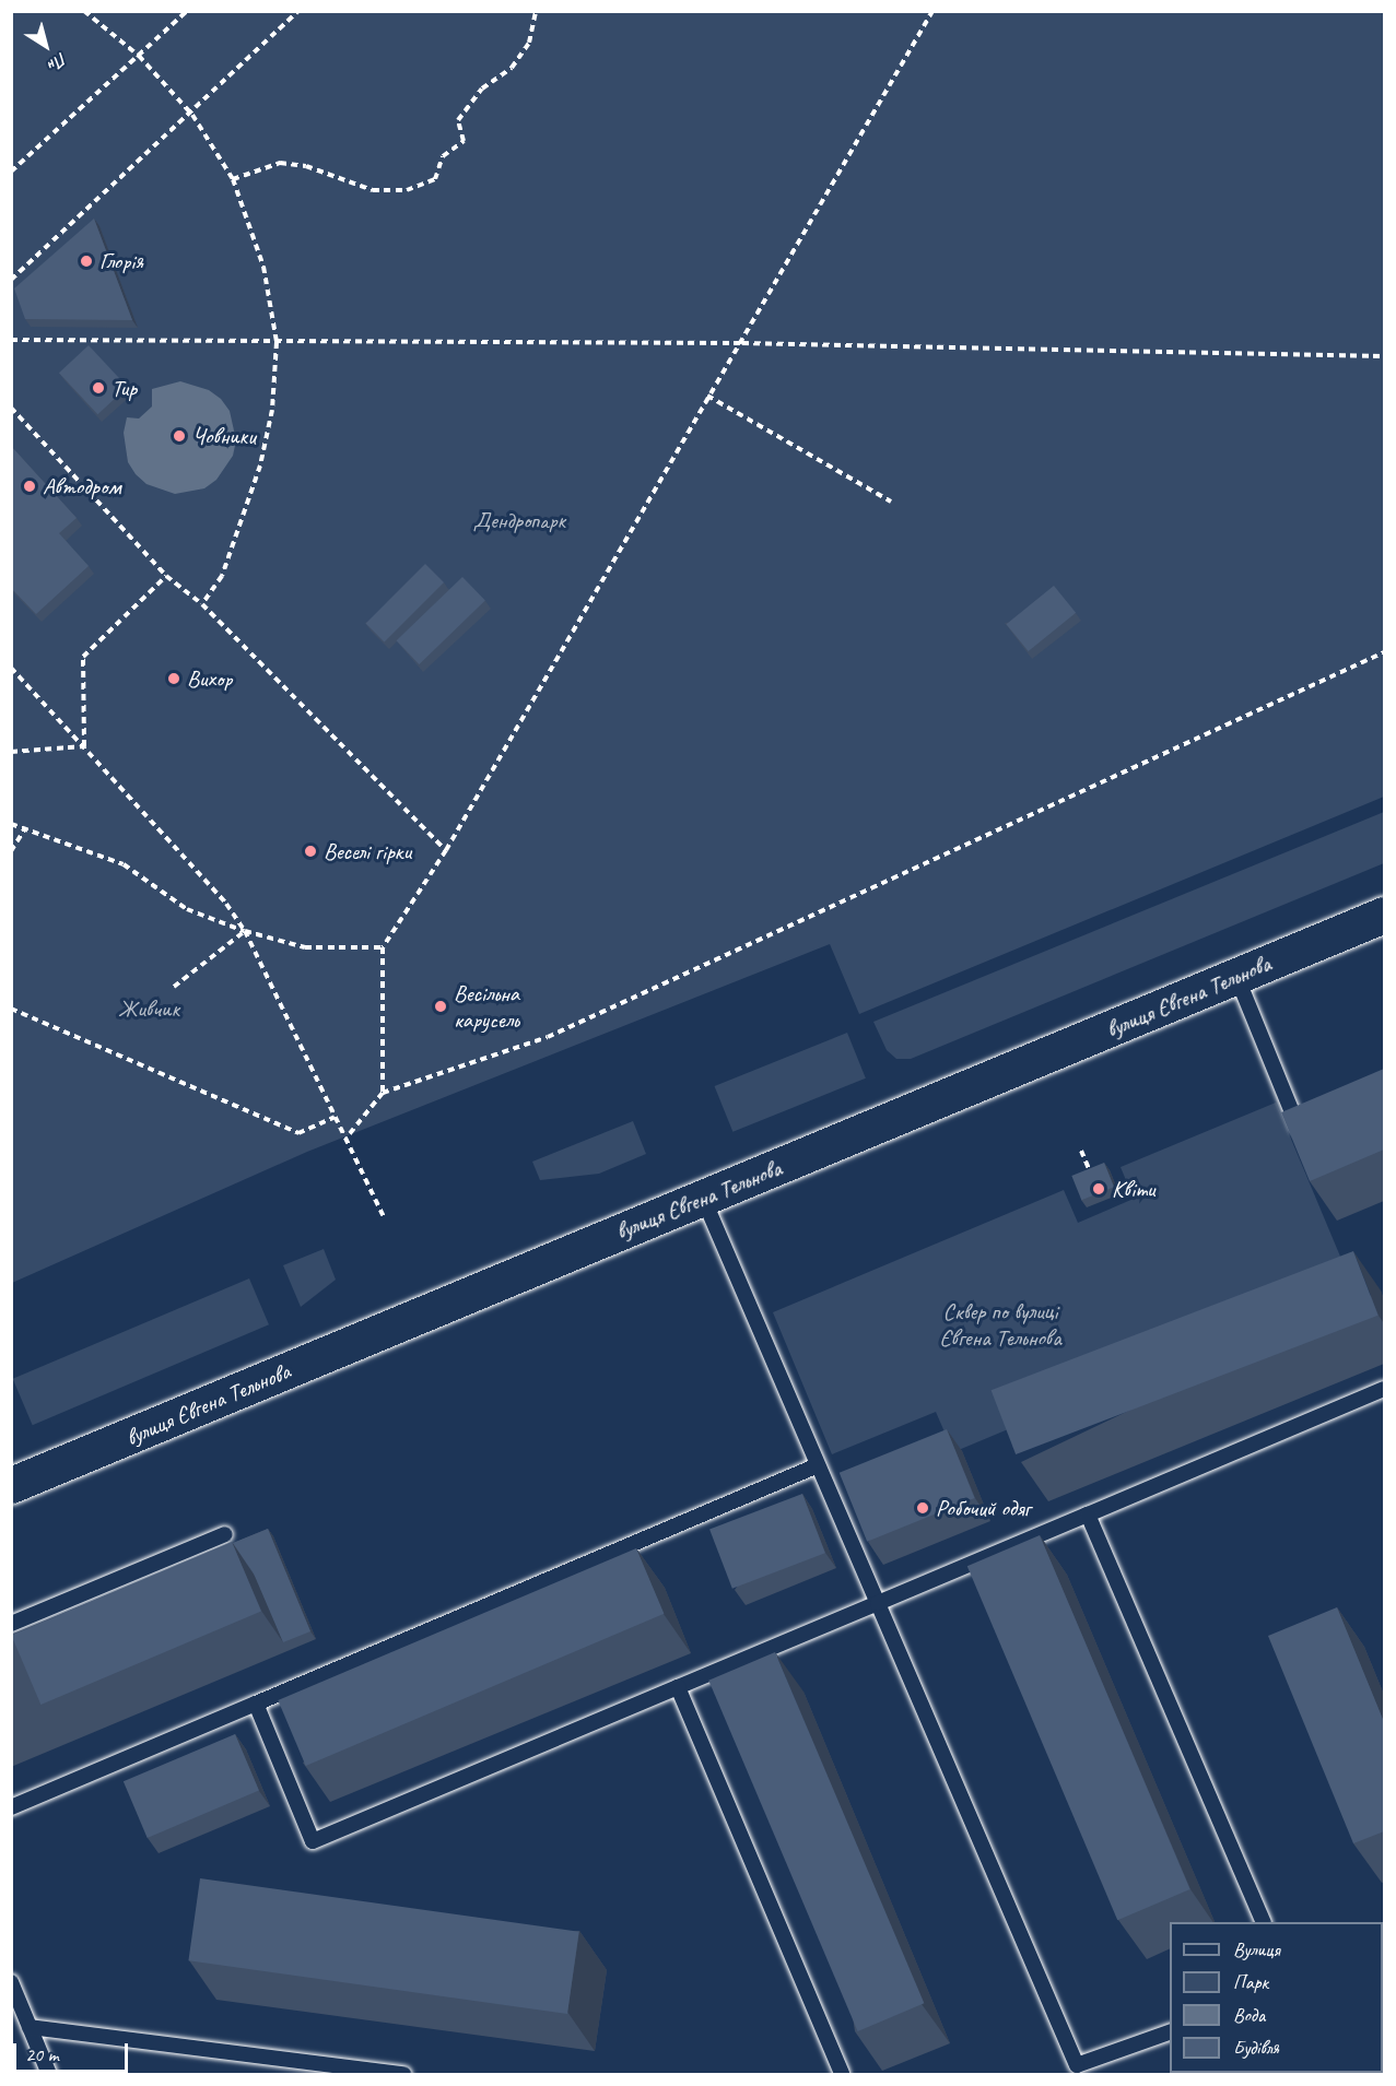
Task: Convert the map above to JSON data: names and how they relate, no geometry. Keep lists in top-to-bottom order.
{
  "streets": {
    "main road": ["вулиця Євгена Тельнова"]
  },
  "parks": ["Дендропарк", "Живчик", "Сквер по вулиці Євгена Тельнова"],
  "places": [
    "Глорія",
    "Тир",
    "Човники",
    "Автодром",
    "Вихор",
    "Веселі гірки",
    "Весільна карусель",
    "Квіти",
    "Робочий одяг"
  ],
  "legend": [
    "Вулиця",
    "Парк",
    "Вода",
    "Будівля"
  ],
  "scale_bar": "20 m",
  "north": "bottom right"
}
